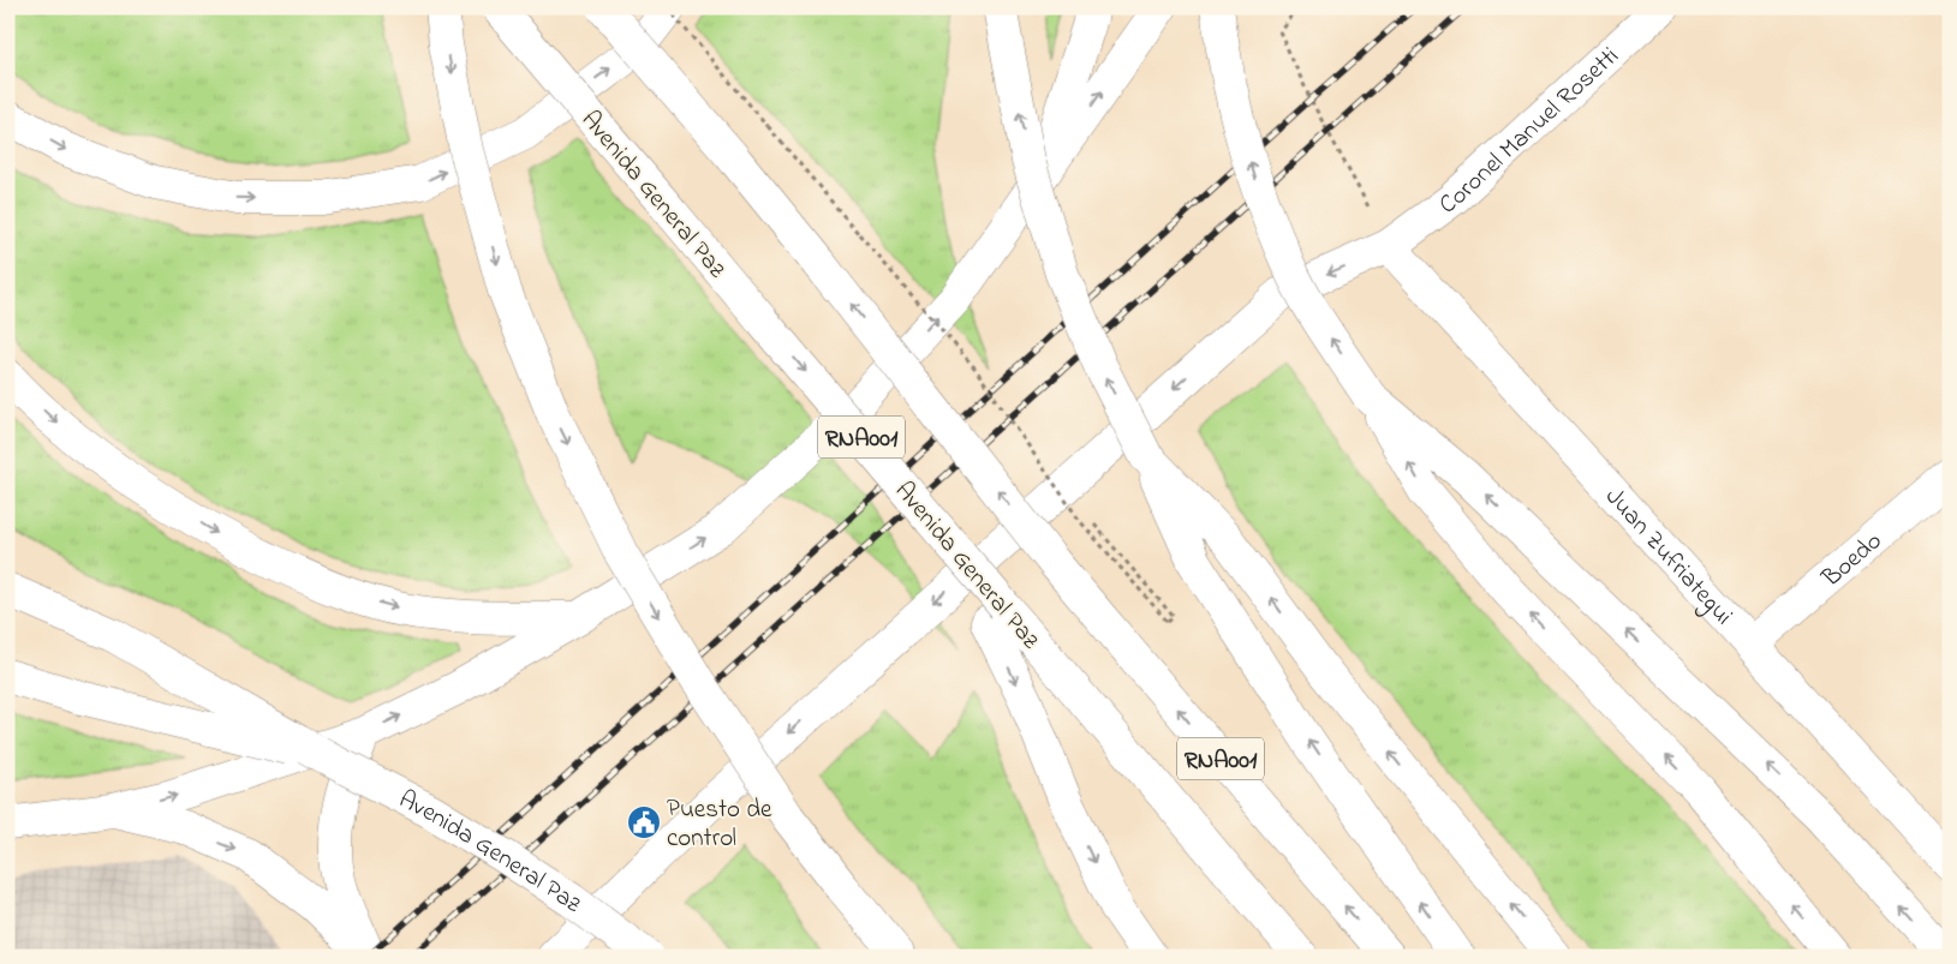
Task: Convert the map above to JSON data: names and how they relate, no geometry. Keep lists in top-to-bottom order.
{
  "streets": {
    "main road": [
      "Coronel Manuel Rosetti",
      "Avenida General Paz",
      "RNA001",
      "Juan Zufriategui",
      "Boedo"
    ]
  },
  "crossings": [
    ["Coronel Manuel Rosetti", "Juan Zufriategui"],
    ["Juan Zufriategui", "Boedo"]
  ],
  "places": {
    "public building": ["Puesto de control"]
  }
}
